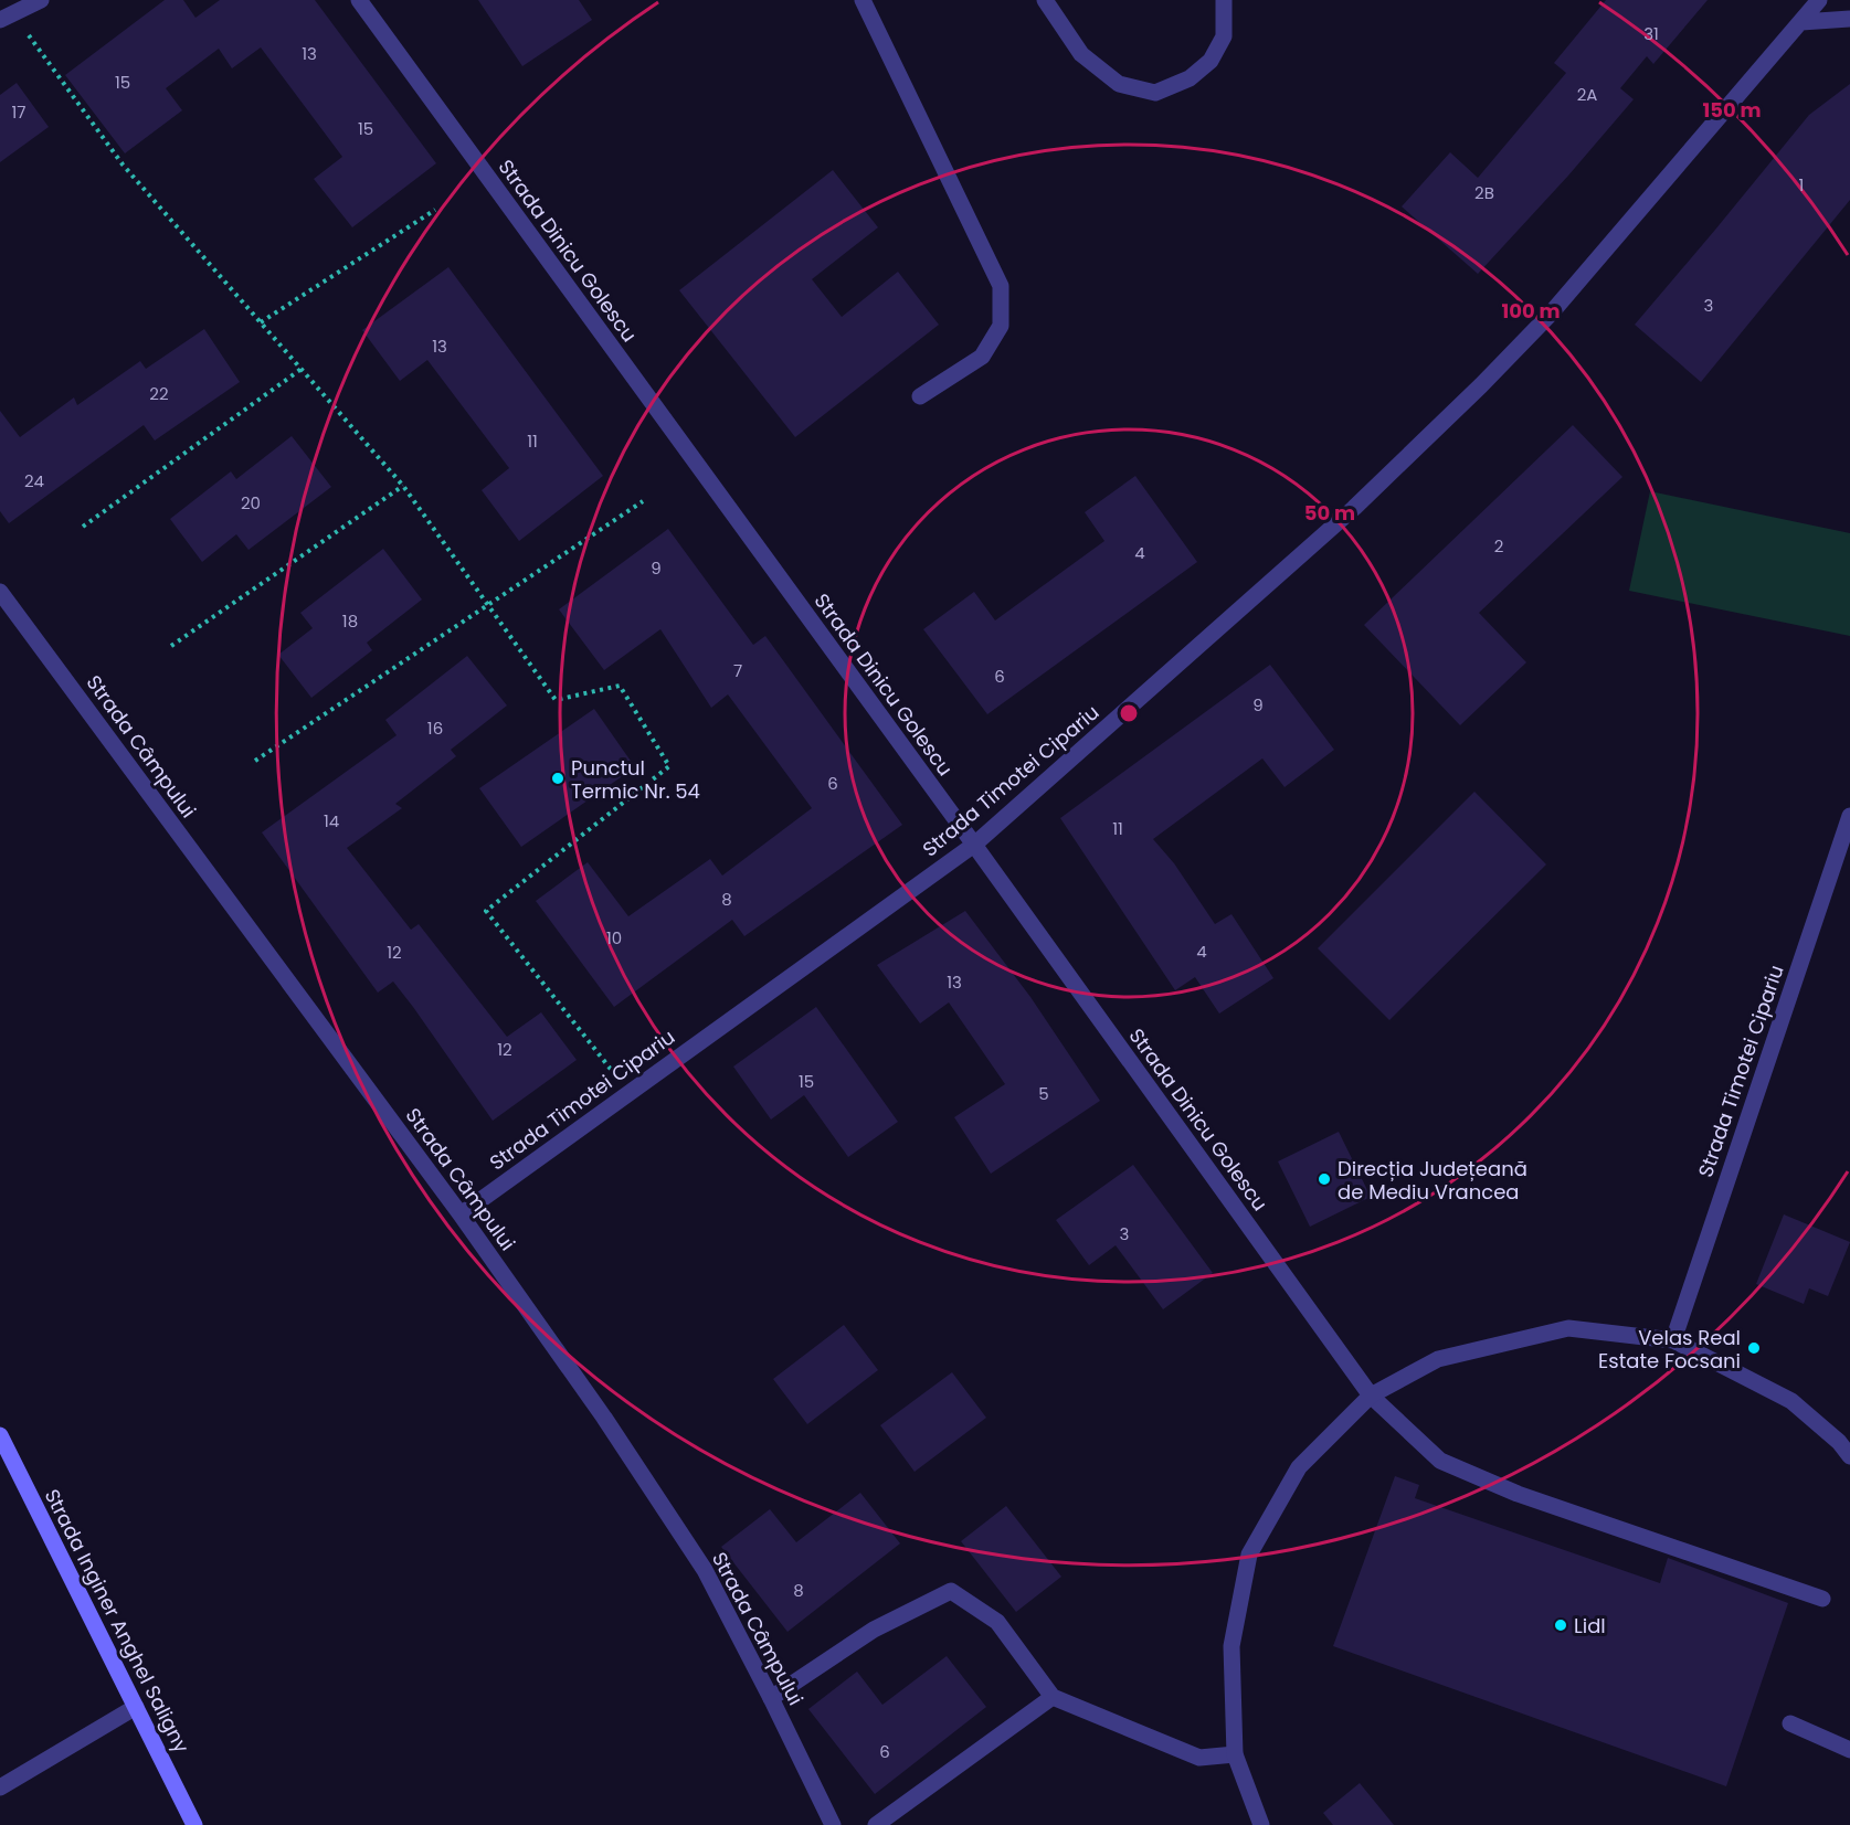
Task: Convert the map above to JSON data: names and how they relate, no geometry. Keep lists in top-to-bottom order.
{
  "streets": {
    "main road": ["Strada Inginer Anghel Saligny"],
    "street": ["Strada Dinicu Golescu", "Strada Câmpului", "Strada Timotei Cipariu"]
  },
  "crossings": [
    ["Strada Dinicu Golescu", "Strada Timotei Cipariu"],
    ["Strada Câmpului", "Strada Timotei Cipariu"]
  ],
  "places": [
    "Punctul Termic Nr. 54",
    "Direcția Județeană de Mediu Vrancea",
    "Velas Real Estate Focsani",
    "Lidl"
  ],
  "house_numbers": [
    "31",
    "13",
    "15",
    "2A",
    "17",
    "15",
    "1",
    "2B",
    "3",
    "13",
    "22",
    "11",
    "24",
    "20",
    "2",
    "4",
    "9",
    "18",
    "7",
    "6",
    "9",
    "16",
    "6",
    "14",
    "11",
    "8",
    "10",
    "4",
    "12",
    "13",
    "12",
    "15",
    "5",
    "3",
    "8",
    "6"
  ],
  "rings": ["150 m", "100 m", "50 m"]
}
